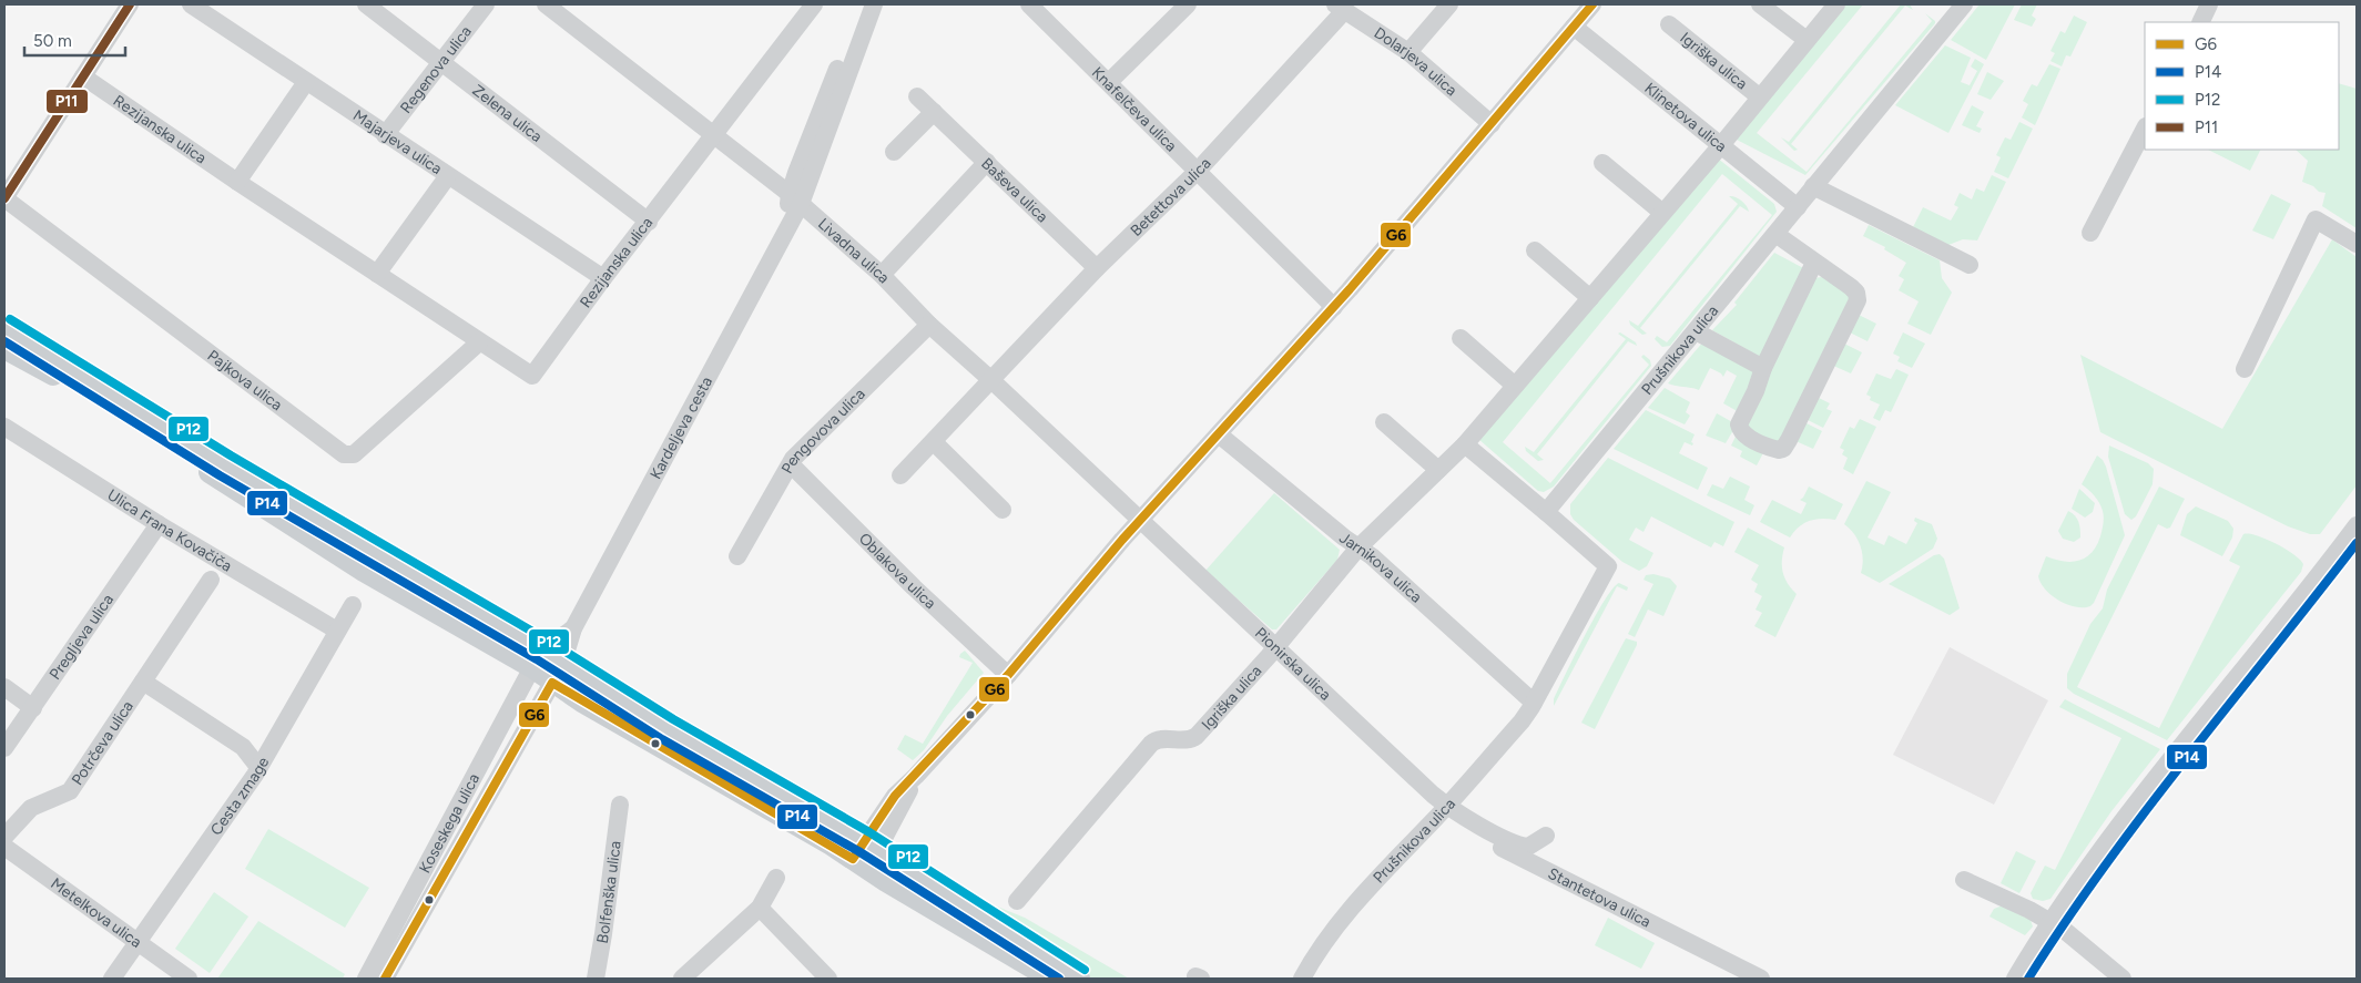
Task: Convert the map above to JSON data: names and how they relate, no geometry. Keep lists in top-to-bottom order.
{
  "streets": {
    "street": [
      "Igriška ulica",
      "Dolarjeva ulica",
      "Regenova ulica",
      "Knafelčeva ulica",
      "Zelena ulica",
      "Klinetova ulica",
      "Rezijanska ulica",
      "Majarjeva ulica",
      "Baševa ulica",
      "Betettova ulica",
      "Livadna ulica",
      "Prušnikova ulica",
      "Pajkova ulica",
      "Kardeljeva cesta",
      "Pengovova ulica",
      "Ulica Frana Kovačiča",
      "Jarnikova ulica",
      "Oblakova ulica",
      "Pregljeva ulica",
      "Pionirska ulica",
      "Potrčeva ulica",
      "Cesta zmage",
      "Koseskega ulica",
      "Bolfenška ulica",
      "Stantetova ulica",
      "Metelkova ulica"
    ]
  },
  "crossings": [
    ["Igriška ulica", "Klinetova ulica"],
    ["Igriška ulica", "Jarnikova ulica"],
    ["Igriška ulica", "Pionirska ulica"],
    ["Dolarjeva ulica", "Betettova ulica"],
    ["Regenova ulica", "Zelena ulica"],
    ["Regenova ulica", "Majarjeva ulica"],
    ["Knafelčeva ulica", "Betettova ulica"],
    ["Zelena ulica", "Rezijanska ulica"],
    ["Klinetova ulica", "Prušnikova ulica"],
    ["Rezijanska ulica", "Majarjeva ulica"],
    ["Rezijanska ulica", "Livadna ulica"],
    ["Rezijanska ulica", "Pajkova ulica"],
    ["Baševa ulica", "Betettova ulica"],
    ["Betettova ulica", "Livadna ulica"],
    ["Livadna ulica", "Kardeljeva cesta"],
    ["Livadna ulica", "Pengovova ulica"],
    ["Livadna ulica", "Pionirska ulica"],
    ["Prušnikova ulica", "Jarnikova ulica"],
    ["Prušnikova ulica", "Pionirska ulica"],
    ["Prušnikova ulica", "Stantetova ulica"],
    ["Kardeljeva cesta", "Koseskega ulica"],
    ["Pengovova ulica", "Oblakova ulica"],
    ["Ulica Frana Kovačiča", "Pregljeva ulica"],
    ["Ulica Frana Kovačiča", "Cesta zmage"],
    ["Pionirska ulica", "Stantetova ulica"],
    ["Cesta zmage", "Metelkova ulica"]
  ],
  "lines": [
    "transit line G6",
    "transit line P11",
    "transit line P12",
    "transit line P14"
  ],
  "legend": [
    "G6",
    "P14",
    "P12",
    "P11"
  ],
  "scale_bar": "50 m"
}
